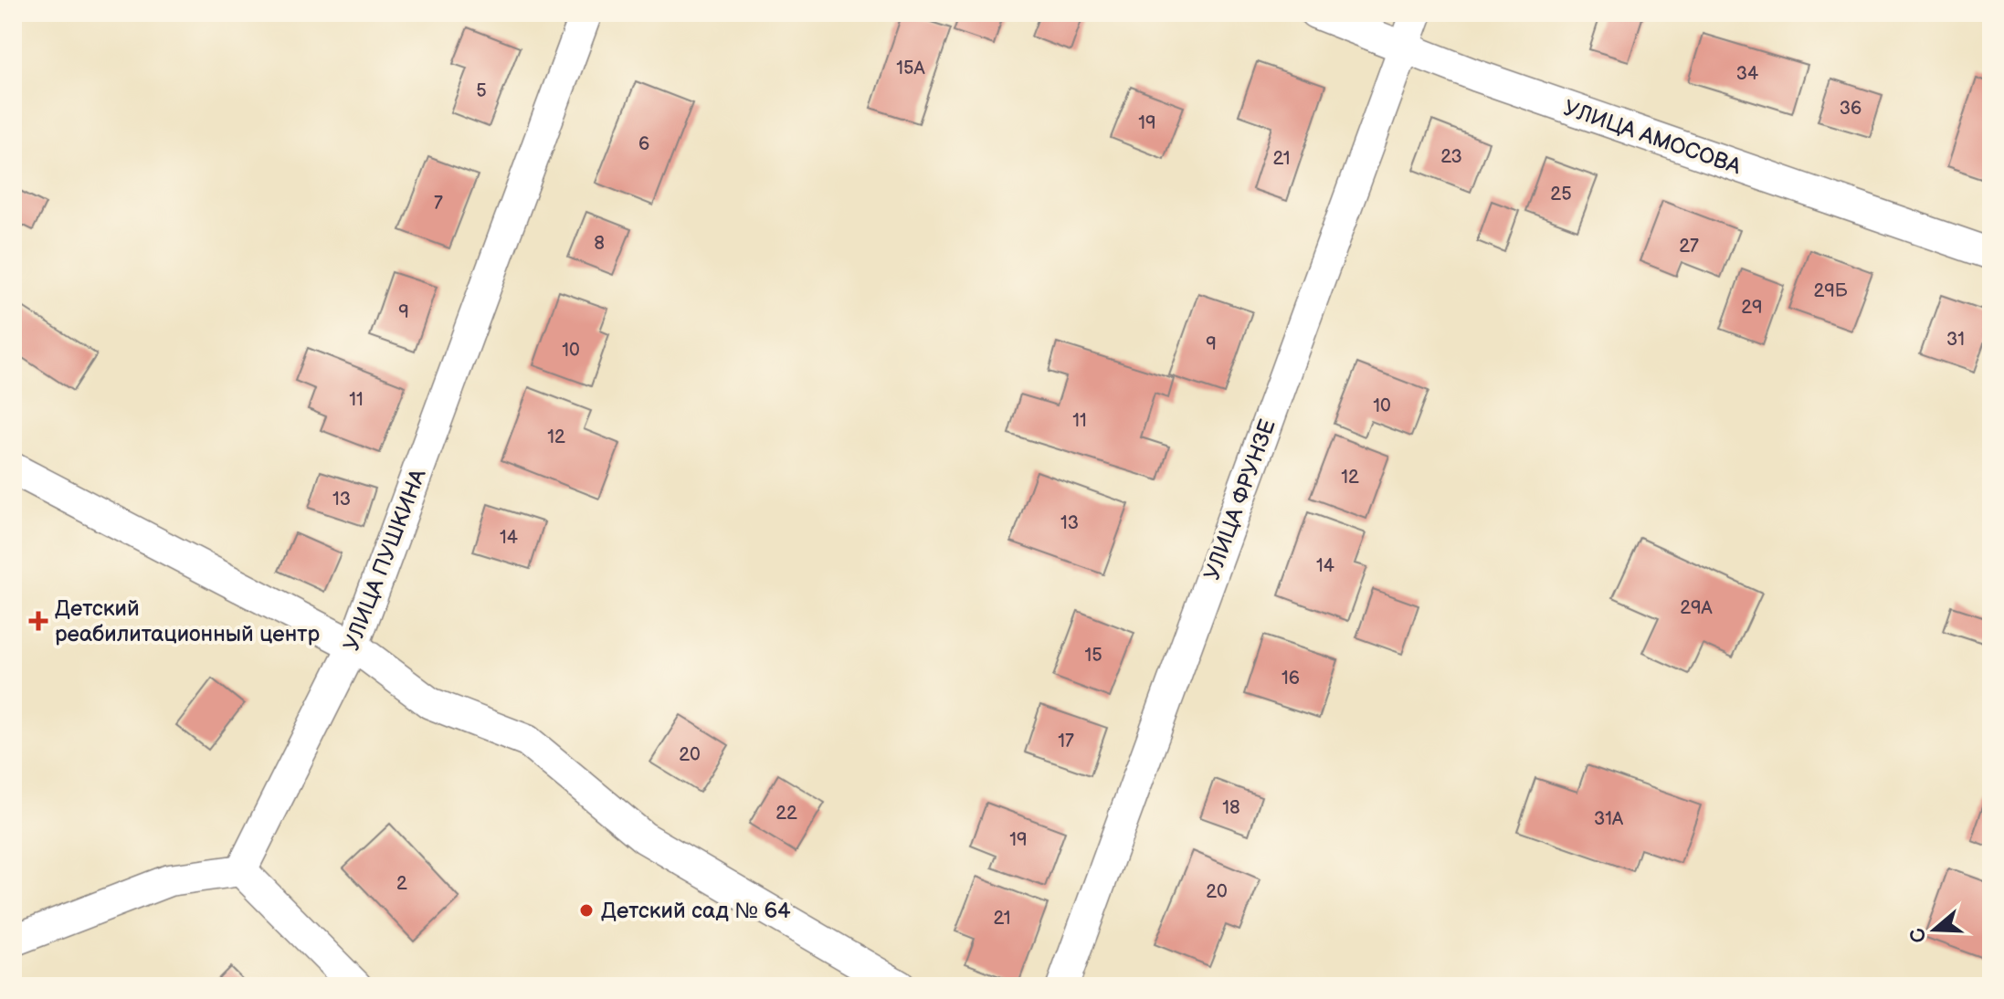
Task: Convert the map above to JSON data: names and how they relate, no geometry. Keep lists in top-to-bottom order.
{
  "streets": {
    "street": ["УЛИЦА АМОСОВА", "УЛИЦА ФРУНЗЕ", "УЛИЦА ПУШКИНА"]
  },
  "crossings": [
    ["УЛИЦА АМОСОВА", "УЛИЦА ФРУНЗЕ"]
  ],
  "places": {
    "health": ["Детский реабилитационный центр"],
    "other": ["Детский сад № 64"]
  },
  "house_numbers": [
    "15А",
    "34",
    "5",
    "36",
    "19",
    "6",
    "23",
    "21",
    "25",
    "7",
    "8",
    "27",
    "29Б",
    "29",
    "9",
    "31",
    "9",
    "10",
    "11",
    "10",
    "11",
    "12",
    "12",
    "13",
    "13",
    "14",
    "14",
    "29А",
    "15",
    "16",
    "17",
    "20",
    "18",
    "22",
    "31А",
    "19",
    "2",
    "20",
    "21"
  ],
  "north": "left"
}
